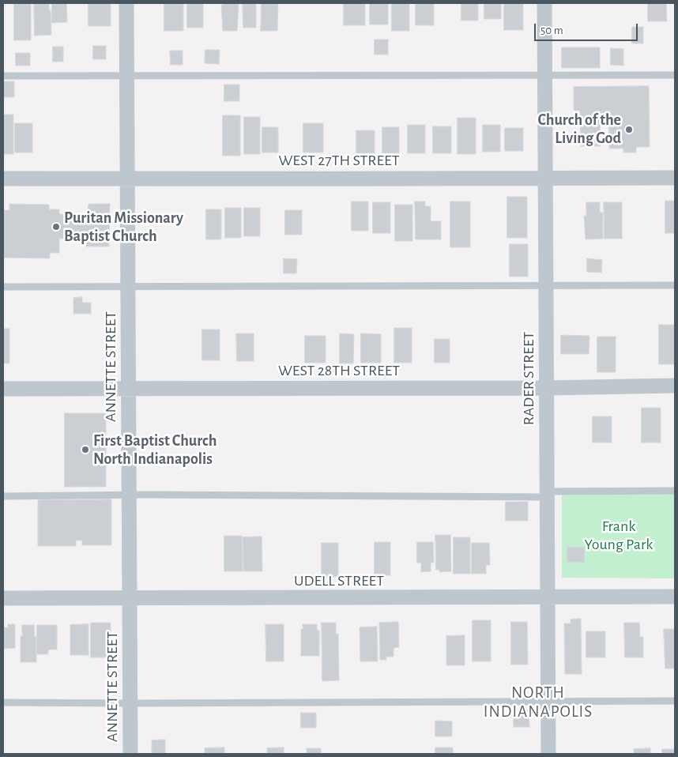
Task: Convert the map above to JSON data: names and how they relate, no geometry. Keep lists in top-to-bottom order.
{
  "streets": {
    "street": [
      "WEST 27TH STREET",
      "ANNETTE STREET",
      "WEST 28TH STREET",
      "RADER STREET",
      "UDELL STREET"
    ]
  },
  "crossings": [
    ["WEST 27TH STREET", "ANNETTE STREET"],
    ["WEST 27TH STREET", "RADER STREET"],
    ["ANNETTE STREET", "WEST 28TH STREET"],
    ["ANNETTE STREET", "UDELL STREET"],
    ["WEST 28TH STREET", "RADER STREET"],
    ["RADER STREET", "UDELL STREET"]
  ],
  "districts": ["NORTH INDIANAPOLIS"],
  "parks": ["Frank Young Park"],
  "places": ["Church of the Living God", "Puritan Missionary Baptist Church", "First Baptist Church North Indianapolis"],
  "scale_bar": "50 m"
}
